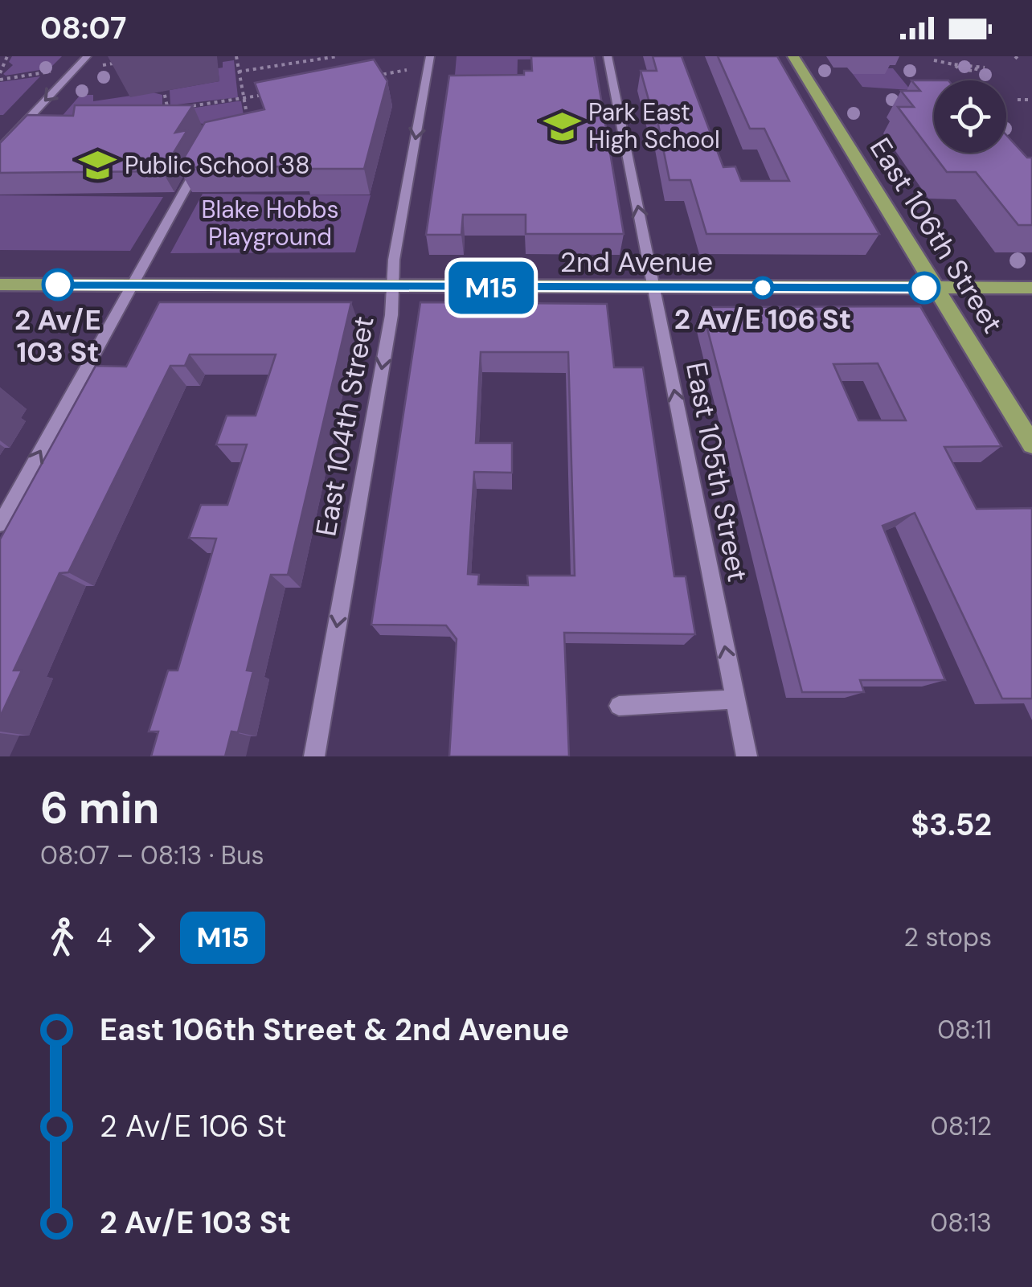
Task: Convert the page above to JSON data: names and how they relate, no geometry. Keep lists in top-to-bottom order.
{
  "streets": {
    "main road": ["East 106th Street", "2nd Avenue"],
    "street": ["East 104th Street", "East 105th Street"]
  },
  "crossings": [
    ["East 106th Street", "2nd Avenue"],
    ["2nd Avenue", "East 104th Street"],
    ["2nd Avenue", "East 105th Street"]
  ],
  "one_way": ["East 104th Street", "East 105th Street"],
  "parks": ["Blake Hobbs Playground"],
  "places": {
    "school or university": ["Park East High School", "Public School 38"],
    "other": ["2 Av/E 103 St", "2 Av/E 106 St"]
  },
  "lines": ["bus line M15"],
  "page": {
    "status": "08:07",
    "on_map": "M15",
    "heading": ["6 min", "08:07 – 08:13 · Bus", "$3.52"],
    "legs": ["4", "M15", "2 stops"],
    "list": [
      {
        "name": "East 106th Street & 2nd Avenue",
        "value": "08:11"
      },
      {
        "name": "2 Av/E 106 St",
        "value": "08:12"
      },
      {
        "name": "2 Av/E 103 St",
        "value": "08:13"
      }
    ]
  }
}
